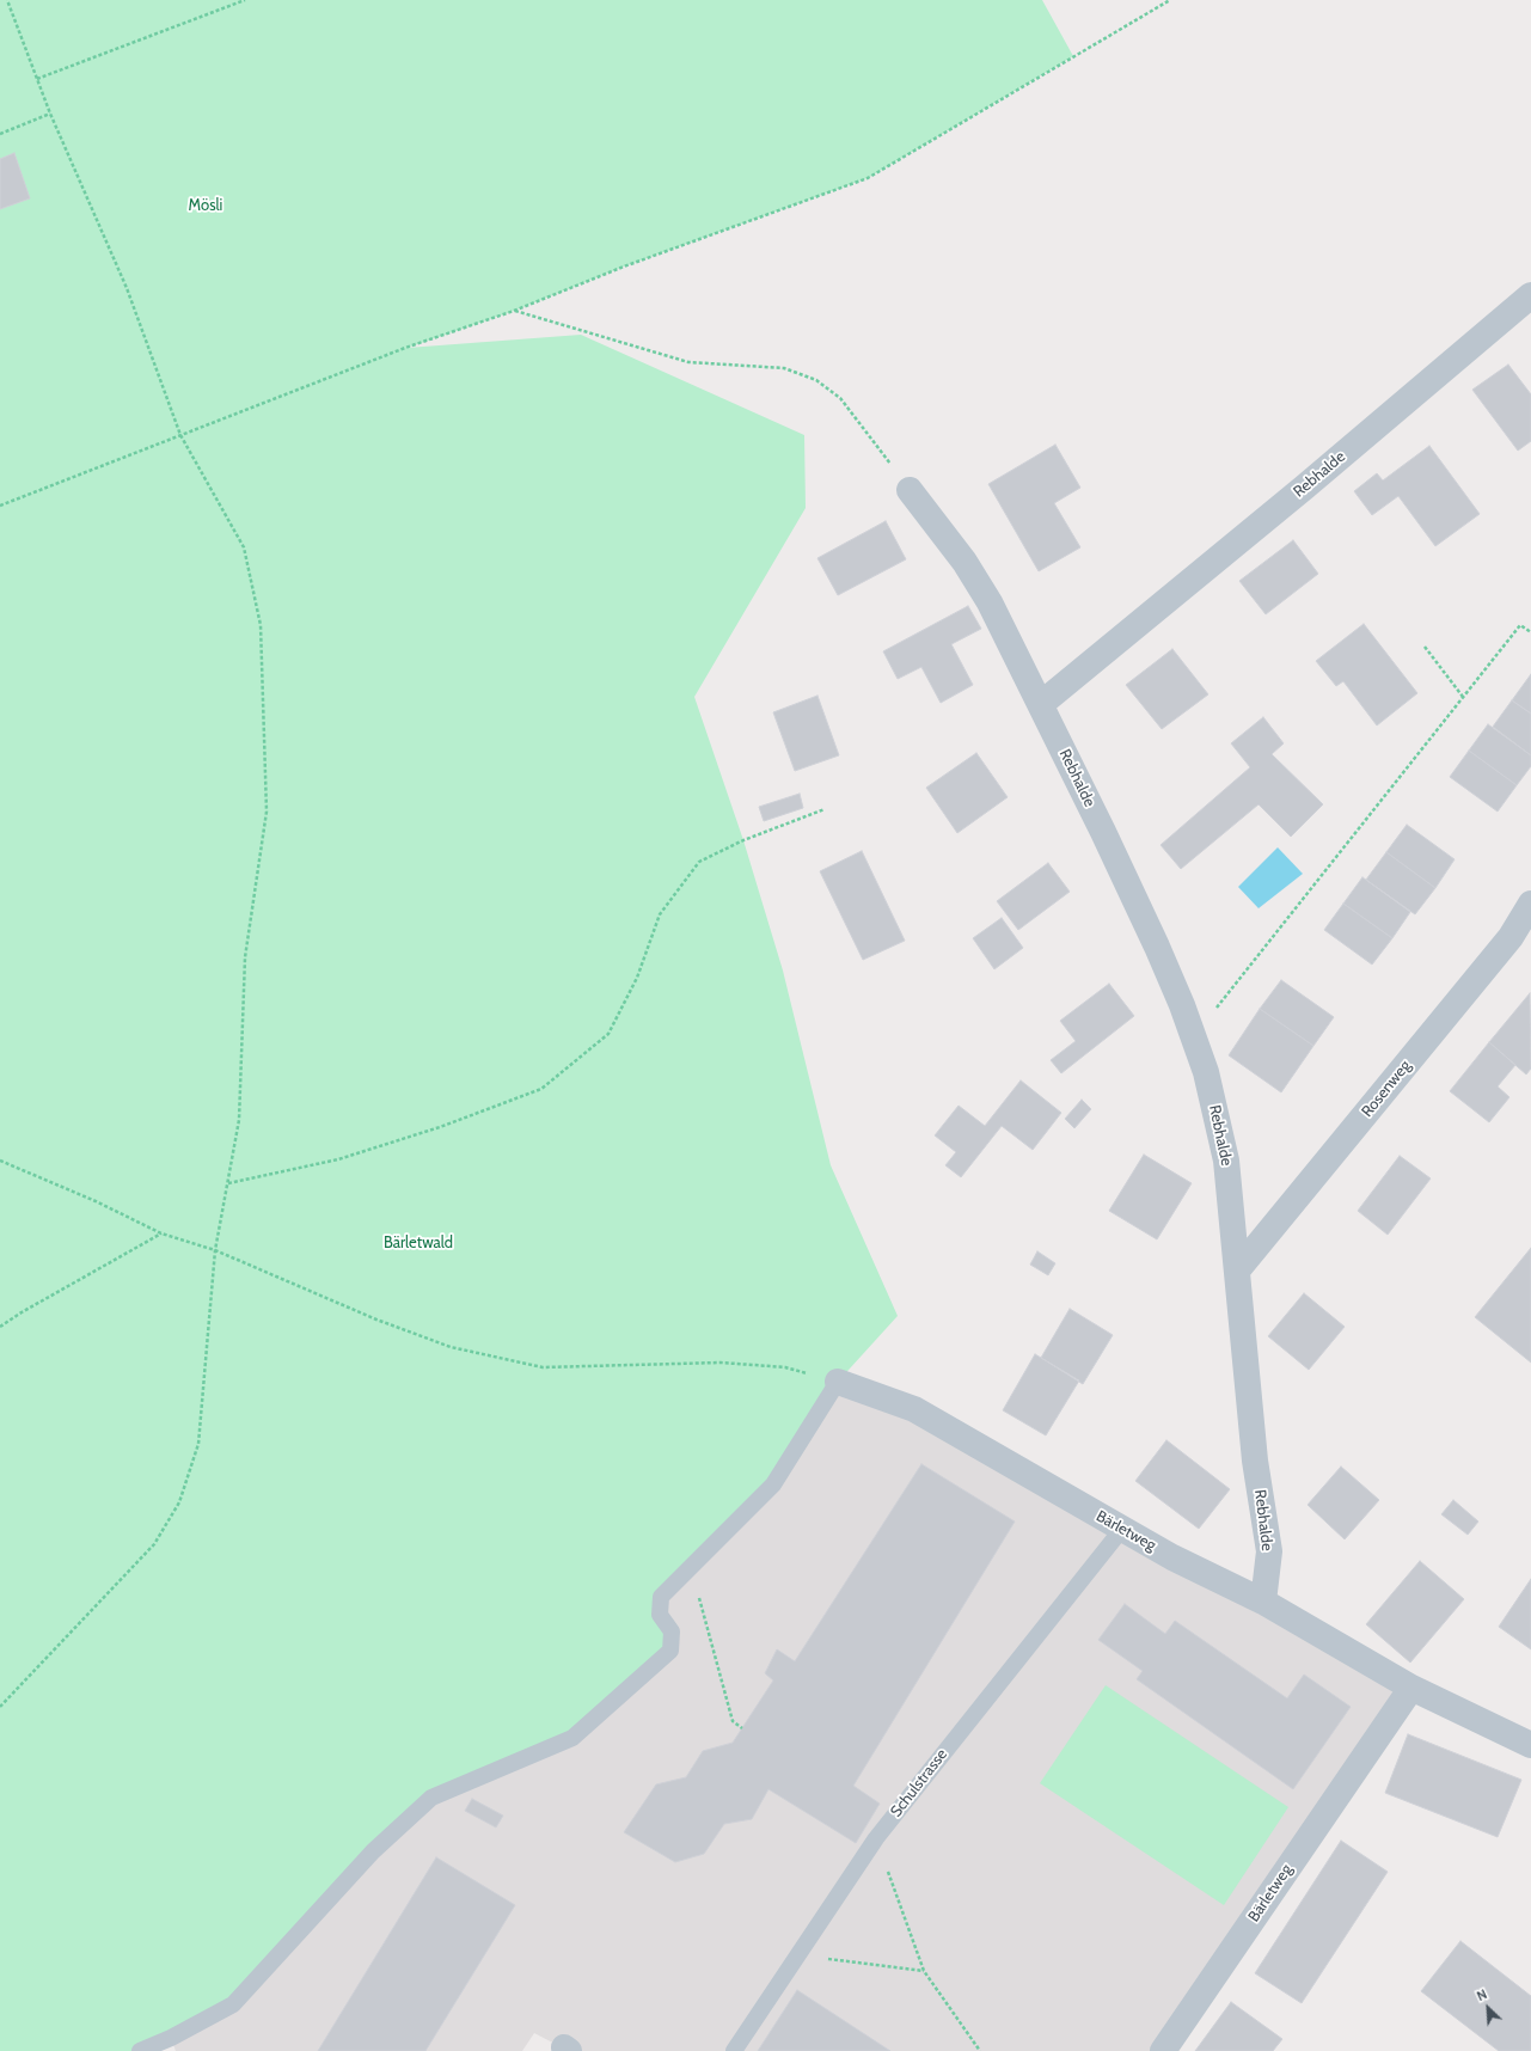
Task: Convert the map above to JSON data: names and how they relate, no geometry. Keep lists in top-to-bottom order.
{
  "streets": {
    "street": ["Rebhalde", "Rosenweg", "Bärletweg"],
    "lane": ["Schulstrasse"]
  },
  "crossings": [
    ["Rebhalde", "Rosenweg"],
    ["Rebhalde", "Bärletweg"],
    ["Bärletweg", "Schulstrasse"]
  ],
  "parks": ["Mösli", "Bärletwald"],
  "north": "top left"
}
